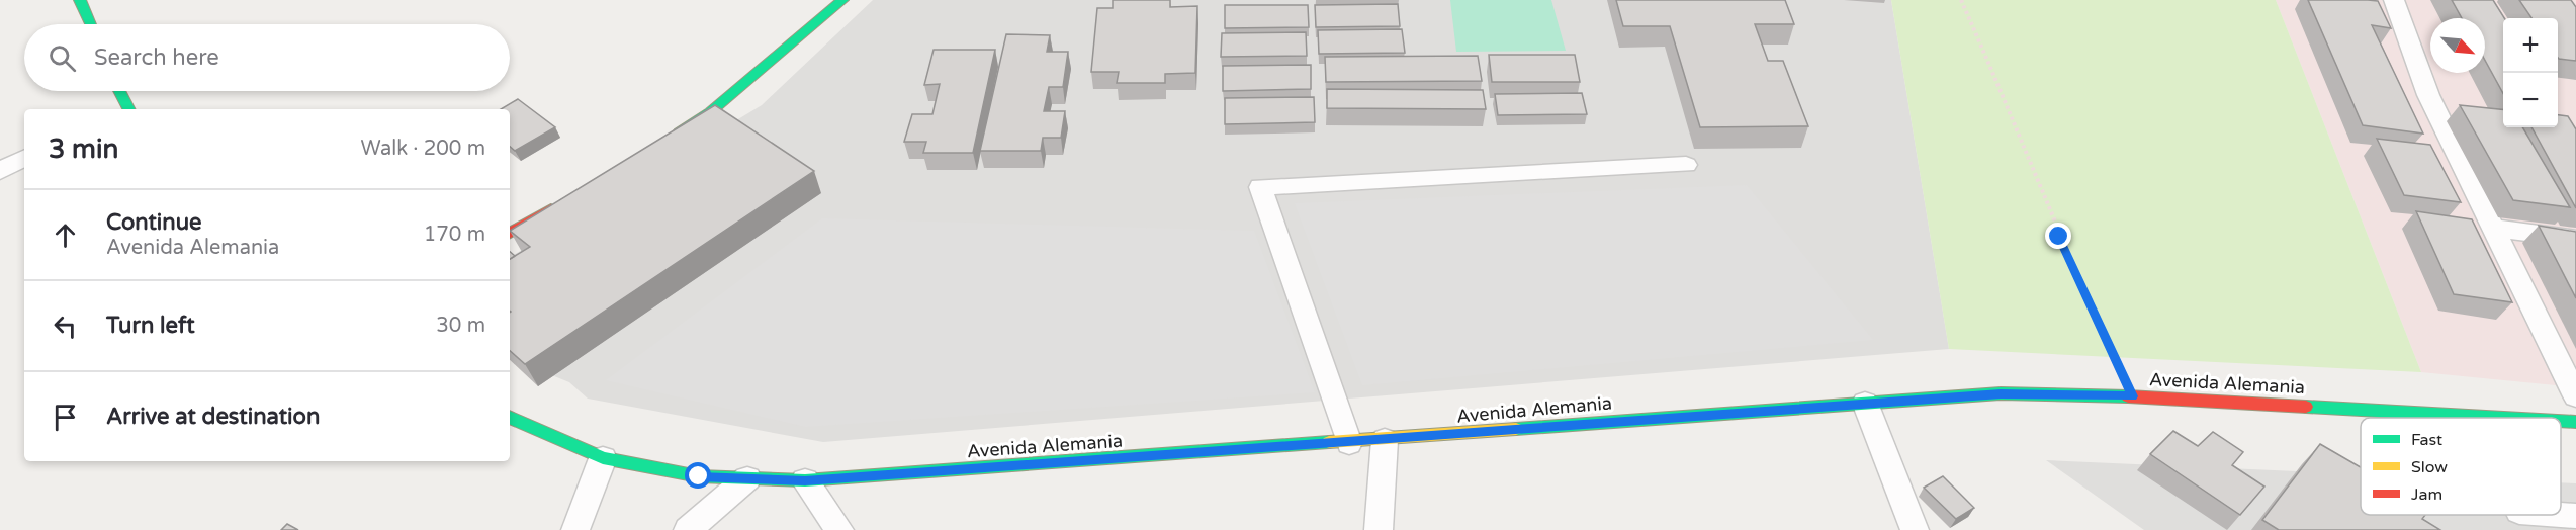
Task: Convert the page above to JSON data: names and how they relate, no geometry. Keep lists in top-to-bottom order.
{
  "streets": {
    "street": ["Avenida Alemania"]
  },
  "legend": ["Fast", "Slow", "Jam"],
  "north": "bottom right",
  "page": {
    "map_buttons": ["+", "−"],
    "search": "Search here",
    "heading": ["3 min", "Walk · 200 m"],
    "list": [
      ["Continue", "Avenida Alemania", "170 m"],
      ["Turn left", "30 m"],
      "Arrive at destination"
    ]
  }
}
